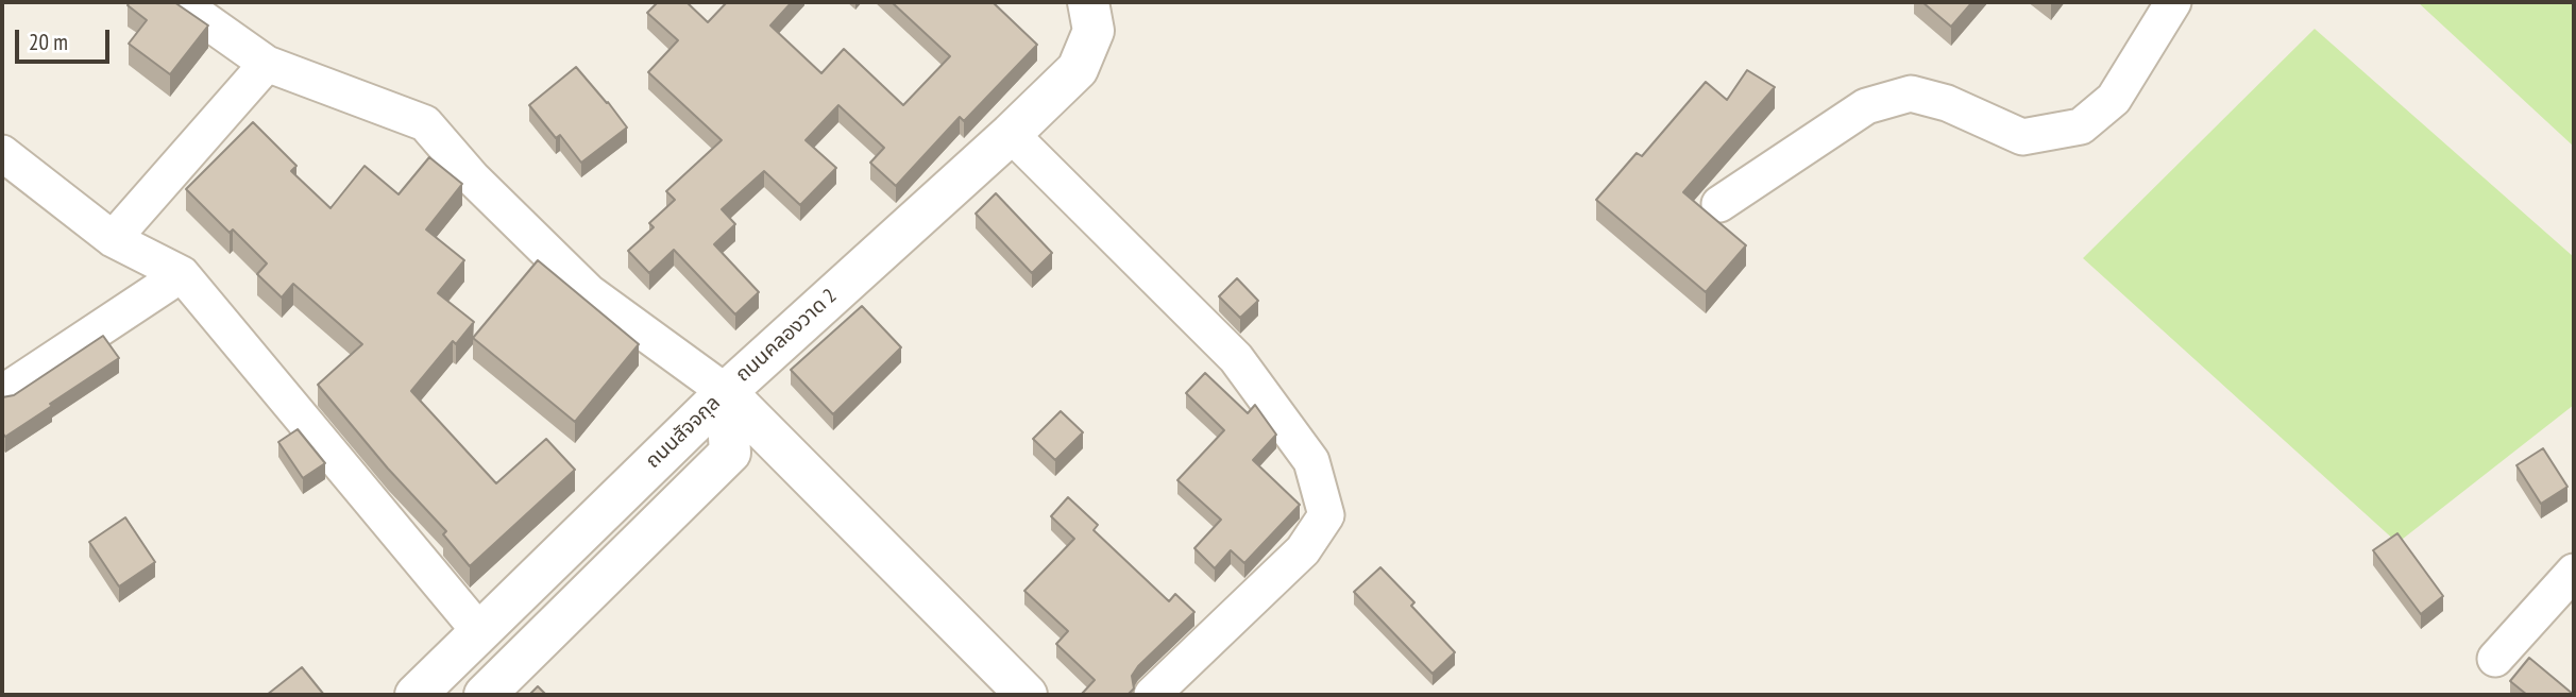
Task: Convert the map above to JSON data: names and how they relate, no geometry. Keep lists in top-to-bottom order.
{
  "streets": {
    "street": ["ถนนคลองวาด 2", "ถนนสัจจกุล"]
  },
  "crossings": [
    ["ถนนคลองวาด 2", "ถนนสัจจกุล"]
  ],
  "scale_bar": "20 m"
}
